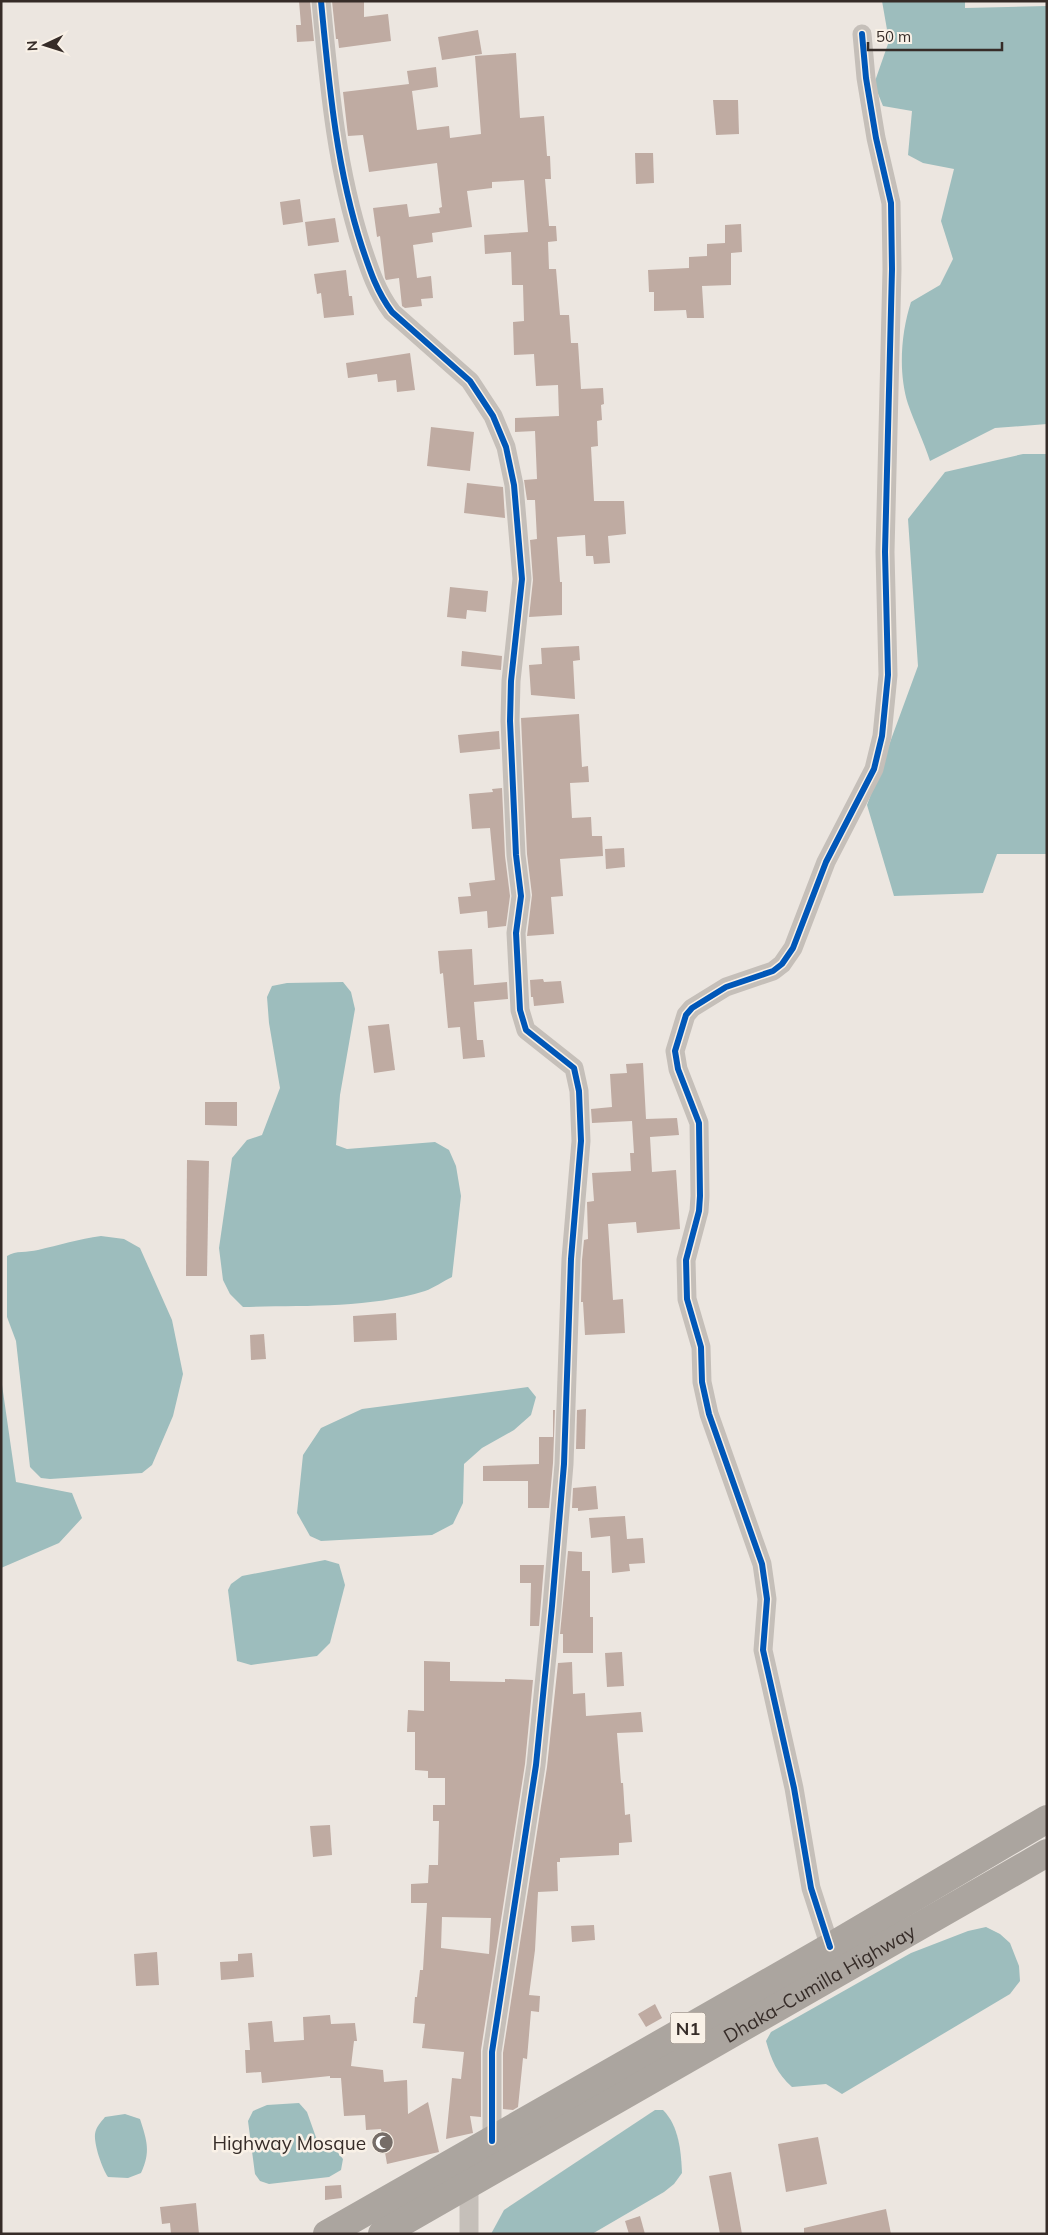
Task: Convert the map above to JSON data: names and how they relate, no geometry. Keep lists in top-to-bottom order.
{
  "streets": {
    "highway": ["Dhaka–Cumilla Highway", "N1"]
  },
  "places": {
    "mosque": ["Highway Mosque"]
  },
  "scale_bar": "50 m",
  "north": "left"
}
